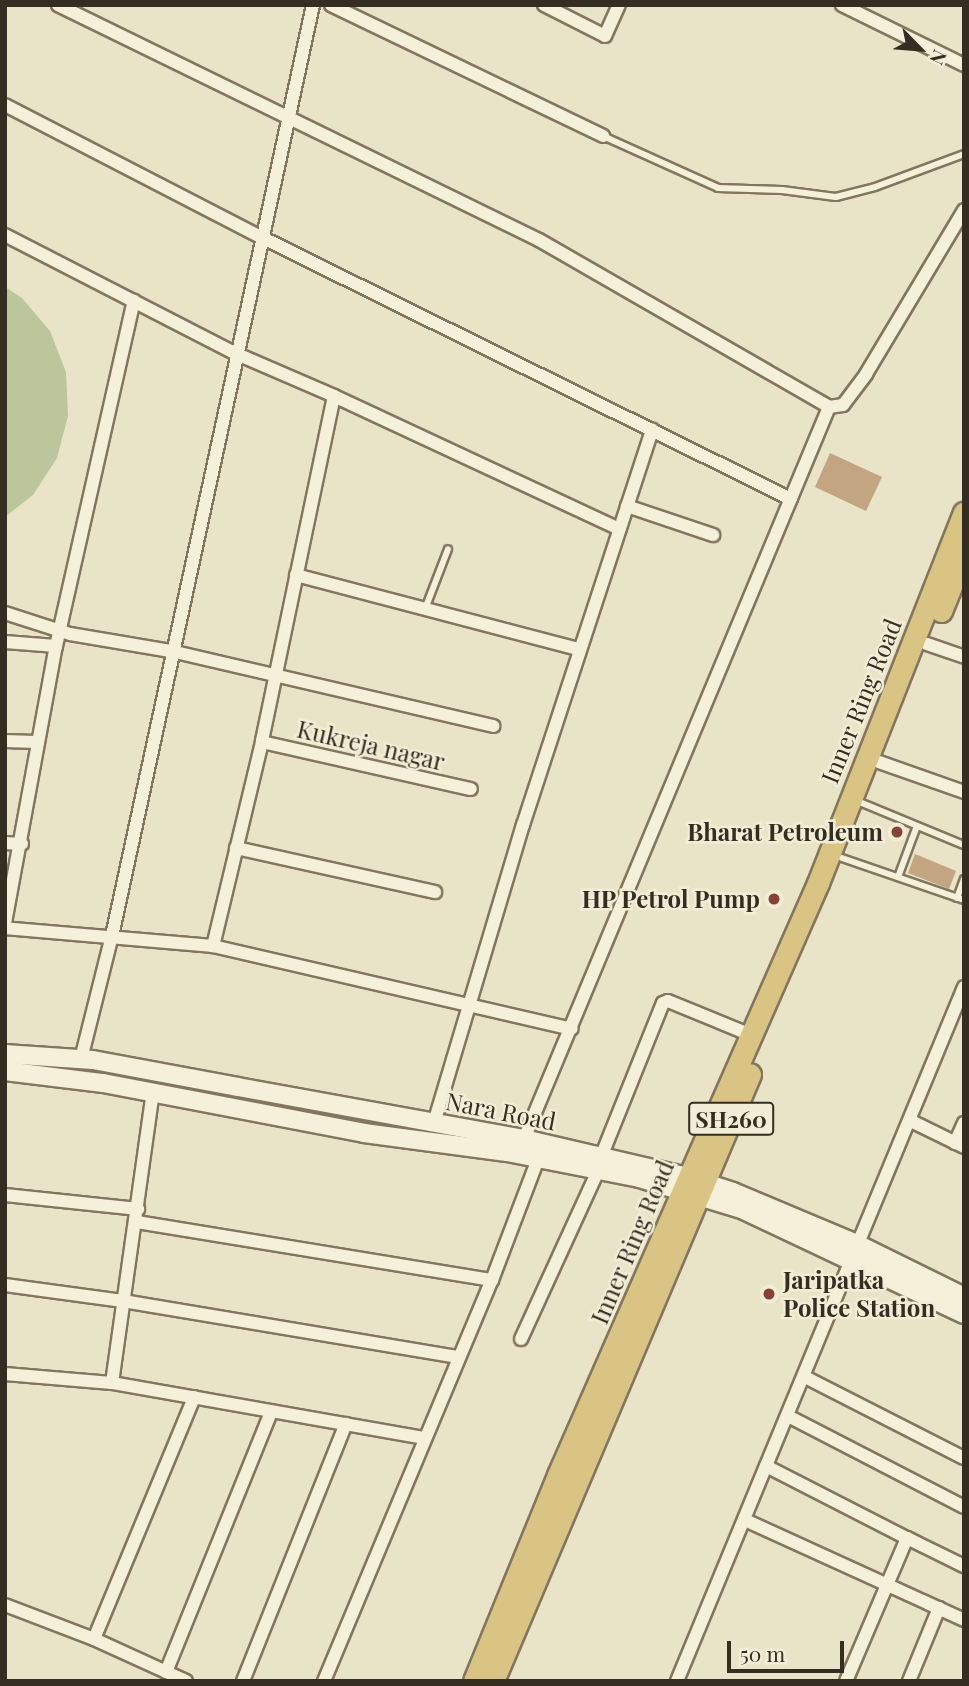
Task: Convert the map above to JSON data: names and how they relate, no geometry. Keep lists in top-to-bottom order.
{
  "streets": {
    "highway": ["Inner Ring Road", "SH260"],
    "main road": ["Nara Road"],
    "street": ["Kukreja nagar"]
  },
  "crossings": [
    ["Inner Ring Road", "Nara Road"]
  ],
  "places": ["Bharat Petroleum", "HP Petrol Pump", "Jaripatka Police Station"],
  "scale_bar": "50 m",
  "north": "bottom right"
}
